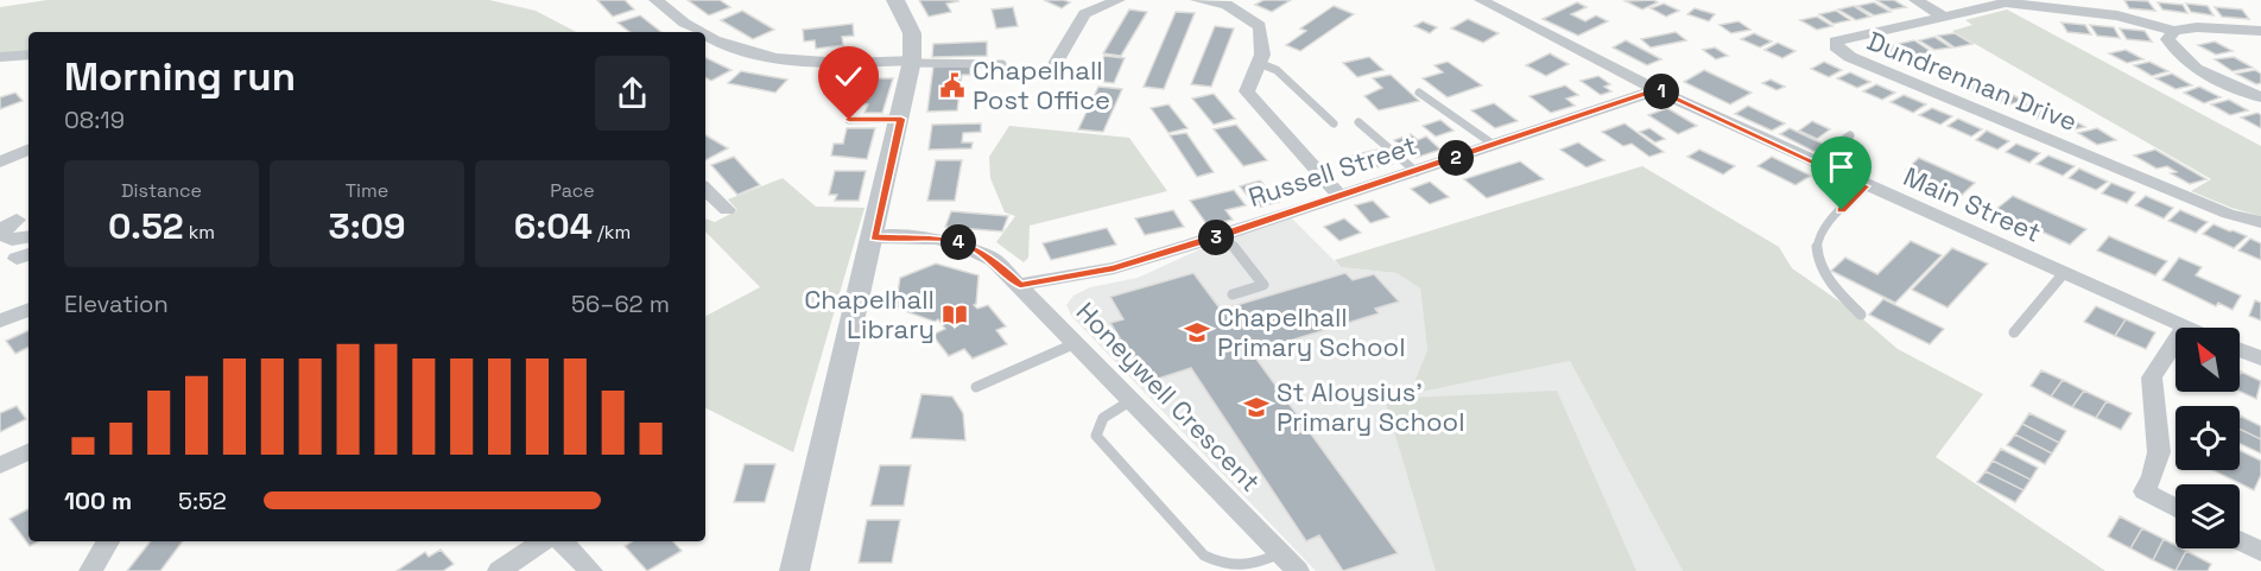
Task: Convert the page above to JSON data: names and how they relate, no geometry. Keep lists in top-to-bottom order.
{
  "streets": {
    "street": [
      "Dundrennan Drive",
      "Russell Street",
      "Main Street",
      "Honeywell Crescent"
    ]
  },
  "crossings": [
    ["Russell Street", "Main Street"],
    ["Russell Street", "Honeywell Crescent"]
  ],
  "places": {
    "public building": ["Chapelhall Post Office"],
    "library": ["Chapelhall Library"],
    "school or university": ["Chapelhall Primary School", "St Aloysius' Primary School"]
  },
  "north": "top left",
  "page": {
    "heading": ["Morning run", "08:19"],
    "pins": [
      "1",
      "2",
      "3",
      "4"
    ],
    "stats": [
      ["Distance", "0.52 km"],
      ["Time", "3:09"],
      ["Pace", "6:04 /km"]
    ],
    "chart": ["Elevation", "56–62 m"],
    "list": [
      {
        "name": "100 m",
        "note": "5:52"
      }
    ]
  }
}
